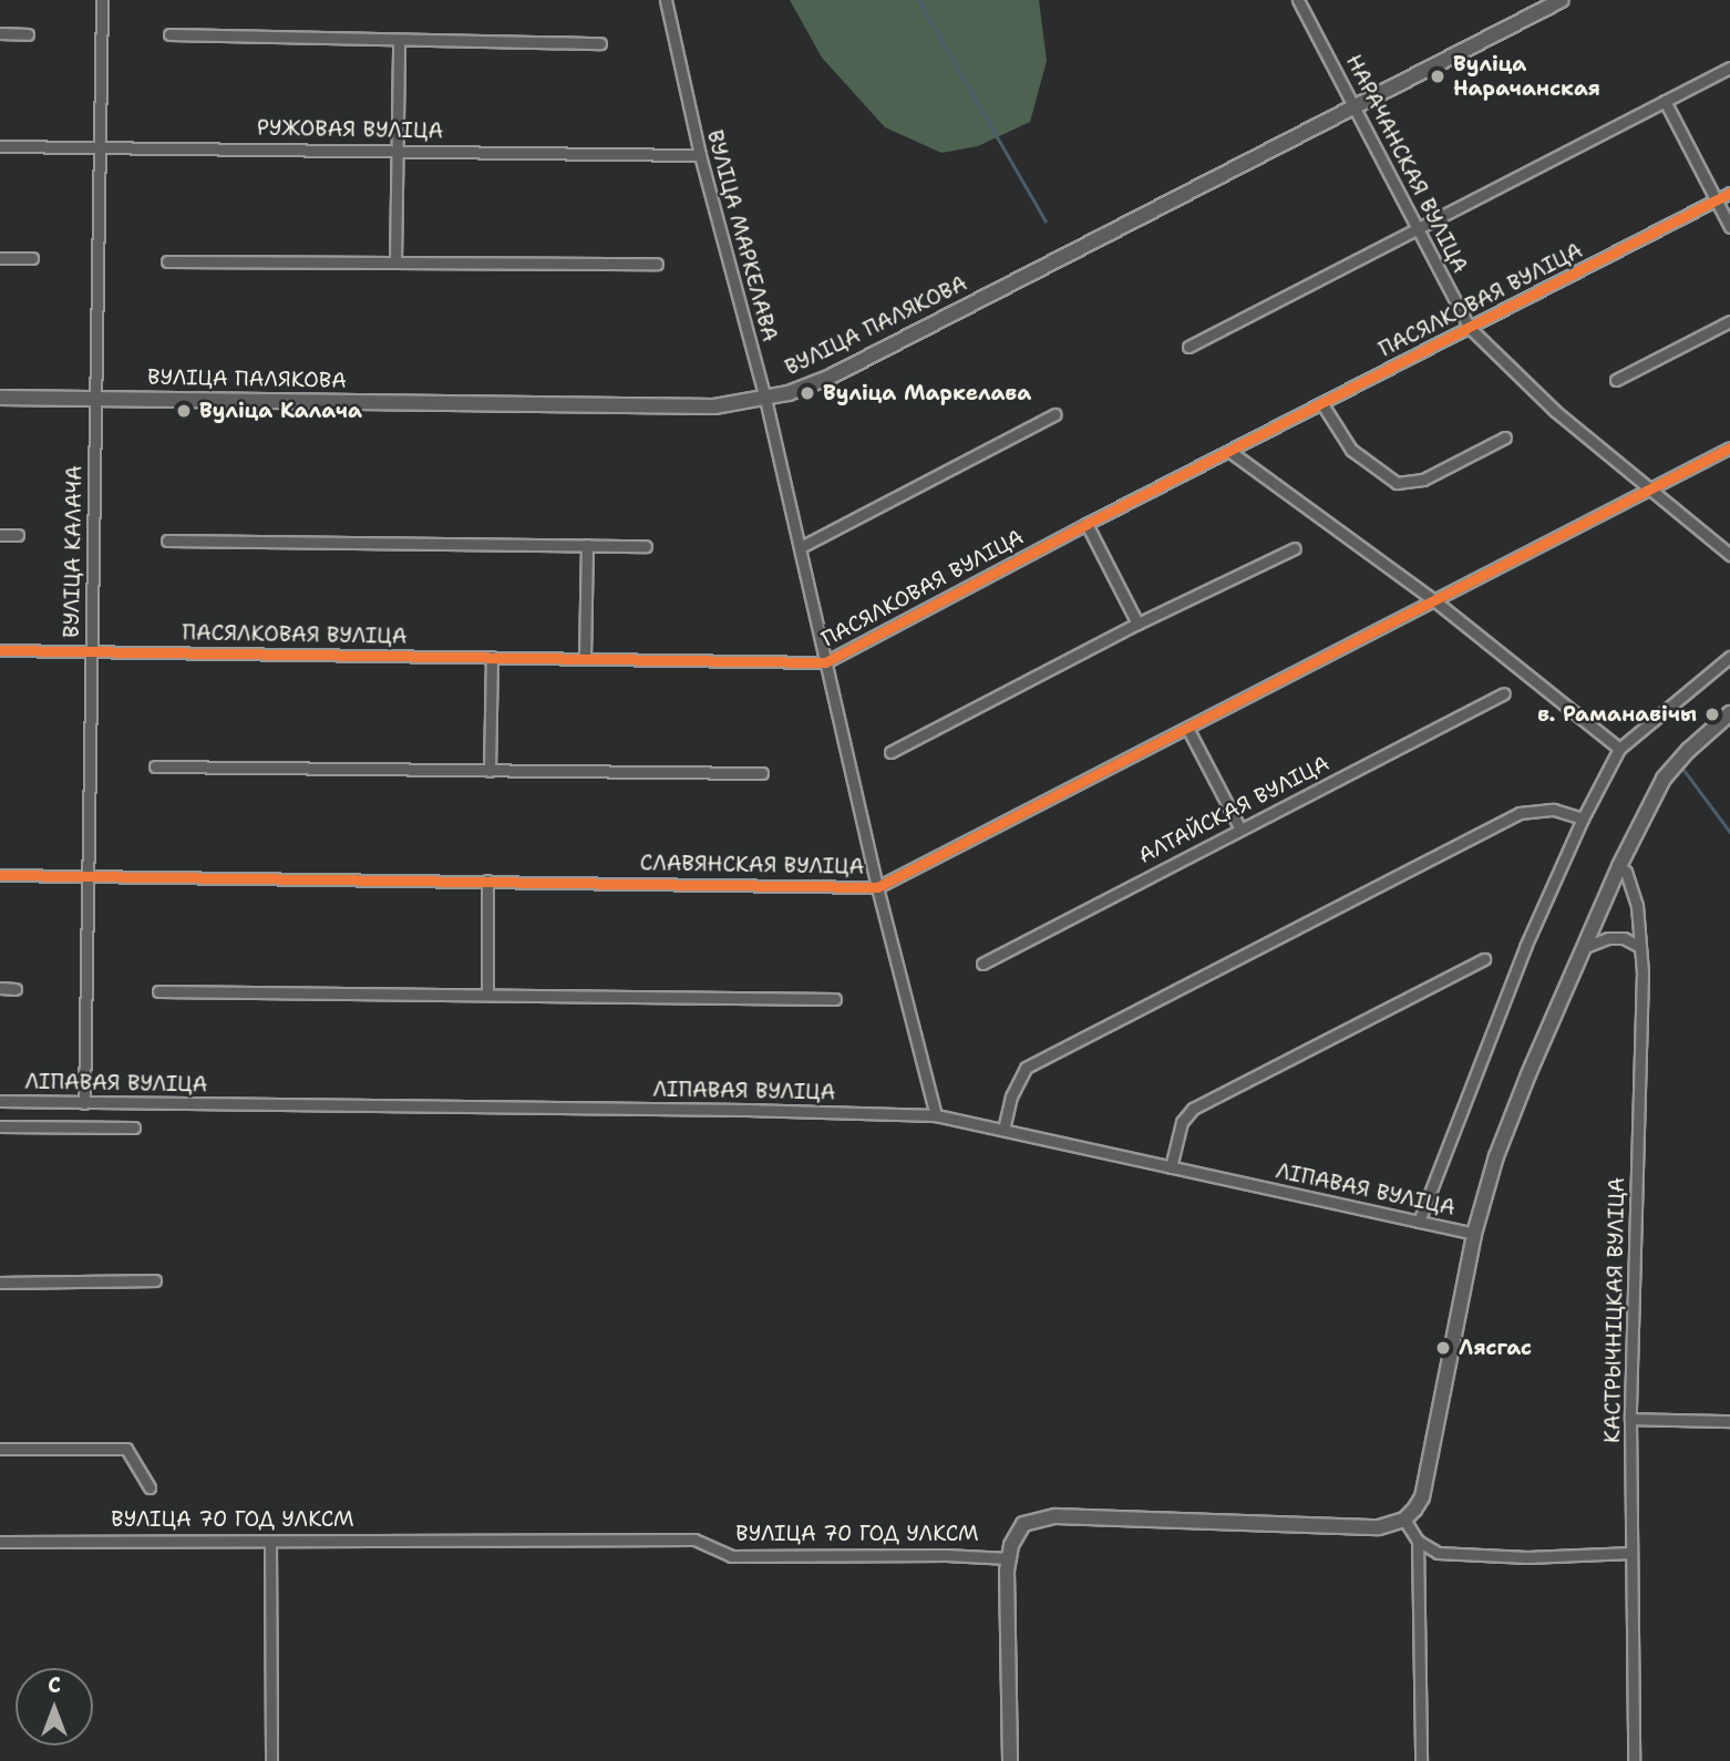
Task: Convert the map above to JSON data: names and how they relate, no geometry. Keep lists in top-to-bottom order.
{
  "streets": {
    "street": [
      "РУЖОВАЯ ВУЛІЦА",
      "НАРАЧАНСКАЯ ВУЛІЦА",
      "ВУЛІЦА МАРКЕЛАВА",
      "ПАСЯЛКОВАЯ ВУЛІЦА",
      "ВУЛІЦА ПАЛЯКОВА",
      "ВУЛІЦА КАЛАЧА",
      "АЛТАЙСКАЯ ВУЛІЦА",
      "СЛАВЯНСКАЯ ВУЛІЦА",
      "ЛІПАВАЯ ВУЛІЦА",
      "КАСТРЫЧНІЦКАЯ ВУЛІЦА",
      "ВУЛІЦА 70 ГОД УЛКСМ"
    ]
  },
  "crossings": [
    ["РУЖОВАЯ ВУЛІЦА", "ВУЛІЦА МАРКЕЛАВА"],
    ["РУЖОВАЯ ВУЛІЦА", "ВУЛІЦА КАЛАЧА"],
    ["НАРАЧАНСКАЯ ВУЛІЦА", "ПАСЯЛКОВАЯ ВУЛІЦА"],
    ["НАРАЧАНСКАЯ ВУЛІЦА", "ВУЛІЦА ПАЛЯКОВА"],
    ["НАРАЧАНСКАЯ ВУЛІЦА", "СЛАВЯНСКАЯ ВУЛІЦА"],
    ["ВУЛІЦА МАРКЕЛАВА", "ПАСЯЛКОВАЯ ВУЛІЦА"],
    ["ВУЛІЦА МАРКЕЛАВА", "ВУЛІЦА ПАЛЯКОВА"],
    ["ВУЛІЦА МАРКЕЛАВА", "СЛАВЯНСКАЯ ВУЛІЦА"],
    ["ВУЛІЦА МАРКЕЛАВА", "ЛІПАВАЯ ВУЛІЦА"],
    ["ПАСЯЛКОВАЯ ВУЛІЦА", "ВУЛІЦА КАЛАЧА"],
    ["ВУЛІЦА ПАЛЯКОВА", "ВУЛІЦА КАЛАЧА"],
    ["ВУЛІЦА КАЛАЧА", "СЛАВЯНСКАЯ ВУЛІЦА"],
    ["ВУЛІЦА КАЛАЧА", "ЛІПАВАЯ ВУЛІЦА"]
  ],
  "places": [
    "Вуліца Нарачанская",
    "Вуліца Маркелава",
    "Вуліца Калача",
    "в. Раманавічы",
    "Лясгас"
  ],
  "north": "top"
}
